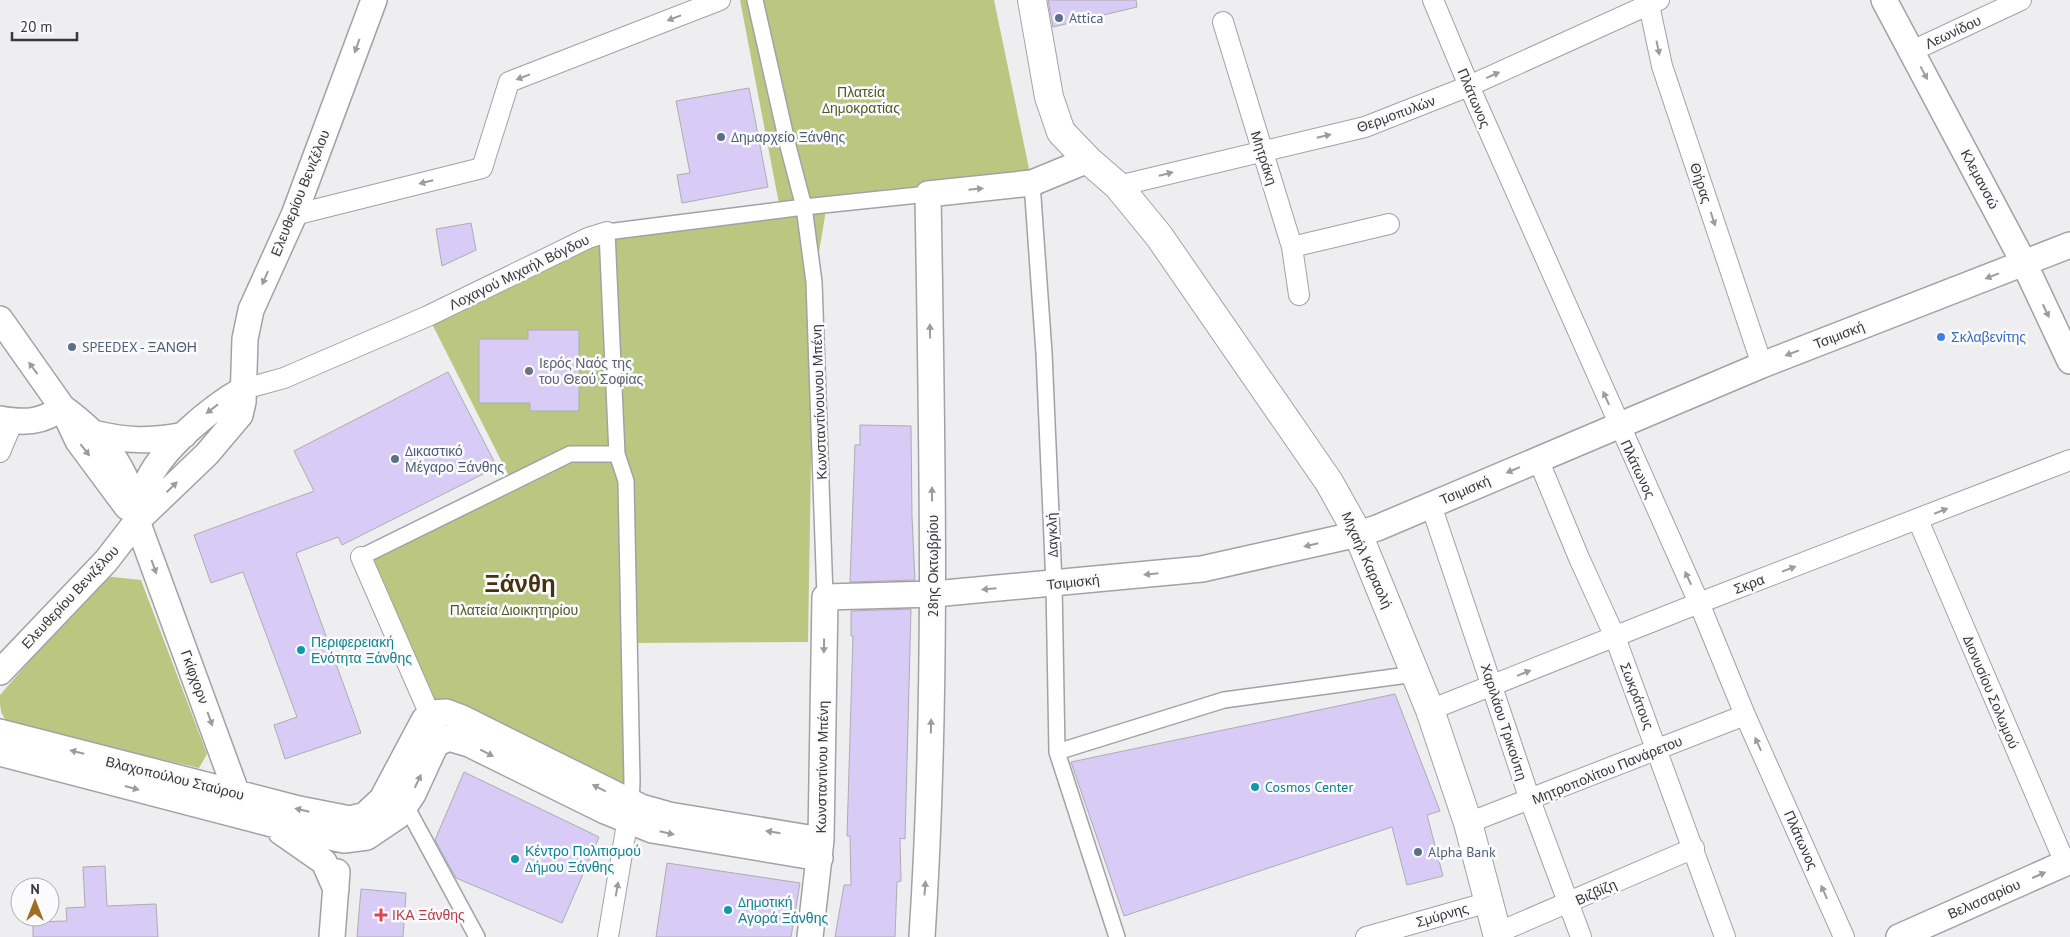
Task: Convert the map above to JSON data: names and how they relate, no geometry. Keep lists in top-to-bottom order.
{
  "streets": {
    "main road": ["Μιχαήλ Καραολή"],
    "street": [
      "Λεωνίδου",
      "Πλάτωνος",
      "Θερμοπυλών",
      "Μητράκη",
      "Κλεμανσώ",
      "Θήρας",
      "Ελευθερίου Βενιζέλου",
      "Λοχαγού Μιχαήλ Βόγδου",
      "Τσιμισκή",
      "Κωνσταντίνουνου Μπένη",
      "Δαγκλή",
      "28ης Οκτωβρίου",
      "Σκρα",
      "Γκίφχορν",
      "Διονυσίου Σολωμού",
      "Σωκράτους",
      "Χαριλάου Τρικούπη",
      "Κωνσταντίνου Μπένη",
      "Μητροπολίτου Πανάρετου",
      "Βλαχοπούλου Σταύρου",
      "Βιζβίζη",
      "Βελισσαρίου",
      "Σμύρνης"
    ]
  },
  "crossings": [
    ["Λεωνίδου", "Κλεμανσώ"],
    ["Πλάτωνος", "Θερμοπυλών"],
    ["Πλάτωνος", "Τσιμισκή"],
    ["Πλάτωνος", "Σκρα"],
    ["Πλάτωνος", "Μητροπολίτου Πανάρετου"],
    ["Θερμοπυλών", "Μητράκη"],
    ["Θερμοπυλών", "Θήρας"],
    ["Θερμοπυλών", "Μιχαήλ Καραολή"],
    ["Κλεμανσώ", "Τσιμισκή"],
    ["Θήρας", "Τσιμισκή"],
    ["Ελευθερίου Βενιζέλου", "Λοχαγού Μιχαήλ Βόγδου"],
    ["Ελευθερίου Βενιζέλου", "Γκίφχορν"],
    ["Λοχαγού Μιχαήλ Βόγδου", "Κωνσταντίνουνου Μπένη"],
    ["Λοχαγού Μιχαήλ Βόγδου", "28ης Οκτωβρίου"],
    ["Λοχαγού Μιχαήλ Βόγδου", "Γκίφχορν"],
    ["Τσιμισκή", "Κωνσταντίνουνου Μπένη"],
    ["Τσιμισκή", "Δαγκλή"],
    ["Τσιμισκή", "Μιχαήλ Καραολή"],
    ["Τσιμισκή", "28ης Οκτωβρίου"],
    ["Τσιμισκή", "Σωκράτους"],
    ["Τσιμισκή", "Χαριλάου Τρικούπη"],
    ["Τσιμισκή", "Κωνσταντίνου Μπένη"],
    ["Κωνσταντίνουνου Μπένη", "Κωνσταντίνου Μπένη"],
    ["Μιχαήλ Καραολή", "Σκρα"],
    ["Μιχαήλ Καραολή", "Μητροπολίτου Πανάρετου"],
    ["Μιχαήλ Καραολή", "Βιζβίζη"],
    ["Μιχαήλ Καραολή", "Σμύρνης"],
    ["Σκρα", "Διονυσίου Σολωμού"],
    ["Σκρα", "Σωκράτους"],
    ["Σκρα", "Χαριλάου Τρικούπη"],
    ["Γκίφχορν", "Βλαχοπούλου Σταύρου"],
    ["Διονυσίου Σολωμού", "Βελισσαρίου"],
    ["Σωκράτους", "Μητροπολίτου Πανάρετου"],
    ["Σωκράτους", "Βιζβίζη"],
    ["Χαριλάου Τρικούπη", "Μητροπολίτου Πανάρετου"],
    ["Χαριλάου Τρικούπη", "Βιζβίζη"]
  ],
  "one_way": [
    "Πλάτωνος",
    "Θερμοπυλών",
    "Κλεμανσώ",
    "Θήρας",
    "Ελευθερίου Βενιζέλου",
    "28ης Οκτωβρίου",
    "Σκρα",
    "Βελισσαρίου"
  ],
  "districts": ["Ξάνθη"],
  "parks": ["Πλατεία Δημοκρατίας", "Πλατεία Διοικητηρίου"],
  "places": {
    "other": [
      "Attica",
      "Δημαρχείο Ξάνθης",
      "Σκλαβενίτης",
      "SPEEDEX - ΞΑΝΘΗ",
      "Ιερός Ναός της του Θεού Σοφίας",
      "Δικαστικό Μέγαρο Ξάνθης",
      "Περιφερειακή Ενότητα Ξάνθης",
      "Cosmos Center",
      "Alpha Bank",
      "Κέντρο Πολιτισμού Δήμου Ξάνθης",
      "Δημοτική Αγορά Ξάνθης"
    ],
    "health": ["ΙΚΑ Ξάνθης"]
  },
  "scale_bar": "20 m",
  "north": "top"
}
